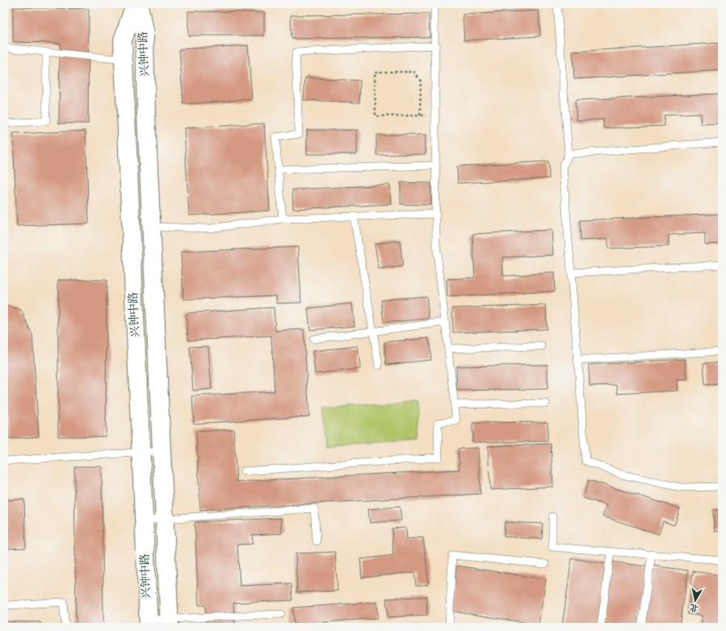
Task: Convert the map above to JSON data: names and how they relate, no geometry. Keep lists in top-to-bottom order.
{
  "streets": {
    "main road": ["兴钟中路"]
  },
  "north": "bottom"
}
